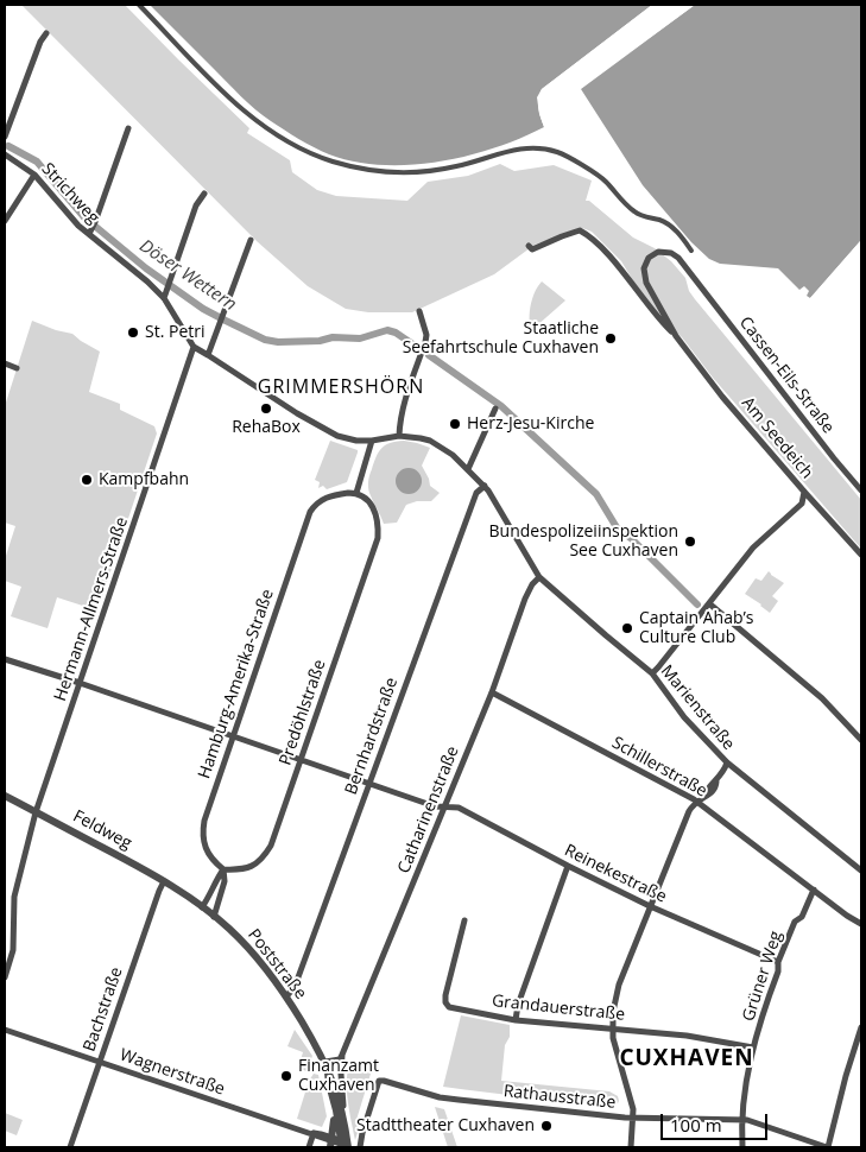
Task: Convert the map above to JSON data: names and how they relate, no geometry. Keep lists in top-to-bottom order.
{
  "streets": {
    "street": [
      "Strichweg",
      "Cassen-Eils-Straße",
      "Am Seedeich",
      "Hermann-Allmers-Straße",
      "Hamburg-Amerika-Straße",
      "Marienstraße",
      "Predöhlstraße",
      "Bernhardstraße",
      "Schillerstraße",
      "Catharinenstraße",
      "Feldweg",
      "Reinekestraße",
      "Poststraße",
      "Grüner Weg",
      "Grandauerstraße",
      "Bachstraße",
      "Wagnerstraße",
      "Rathausstraße"
    ]
  },
  "crossings": [
    ["Strichweg", "Hermann-Allmers-Straße"],
    ["Strichweg", "Marienstraße"],
    ["Strichweg", "Bernhardstraße"],
    ["Cassen-Eils-Straße", "Am Seedeich"],
    ["Hermann-Allmers-Straße", "Feldweg"],
    ["Hermann-Allmers-Straße", "Reinekestraße"],
    ["Hamburg-Amerika-Straße", "Predöhlstraße"],
    ["Hamburg-Amerika-Straße", "Reinekestraße"],
    ["Marienstraße", "Catharinenstraße"],
    ["Predöhlstraße", "Reinekestraße"],
    ["Bernhardstraße", "Reinekestraße"],
    ["Bernhardstraße", "Poststraße"],
    ["Schillerstraße", "Catharinenstraße"],
    ["Schillerstraße", "Grüner Weg"],
    ["Catharinenstraße", "Reinekestraße"],
    ["Catharinenstraße", "Poststraße"],
    ["Feldweg", "Poststraße"],
    ["Feldweg", "Bachstraße"],
    ["Reinekestraße", "Grüner Weg"],
    ["Poststraße", "Wagnerstraße"],
    ["Grüner Weg", "Grandauerstraße"],
    ["Grüner Weg", "Rathausstraße"],
    ["Bachstraße", "Wagnerstraße"]
  ],
  "districts": ["GRIMMERSHÖRN", "CUXHAVEN"],
  "water": ["Döser Wettern"],
  "places": [
    "St. Petri",
    "Staatliche Seefahrtschule Cuxhaven",
    "RehaBox",
    "Herz-Jesu-Kirche",
    "Kampfbahn",
    "Bundespolizeiinspektion See Cuxhaven",
    "Captain Ahab’s Culture Club",
    "Finanzamt Cuxhaven",
    "Stadttheater Cuxhaven"
  ],
  "scale_bar": "100 m"
}
